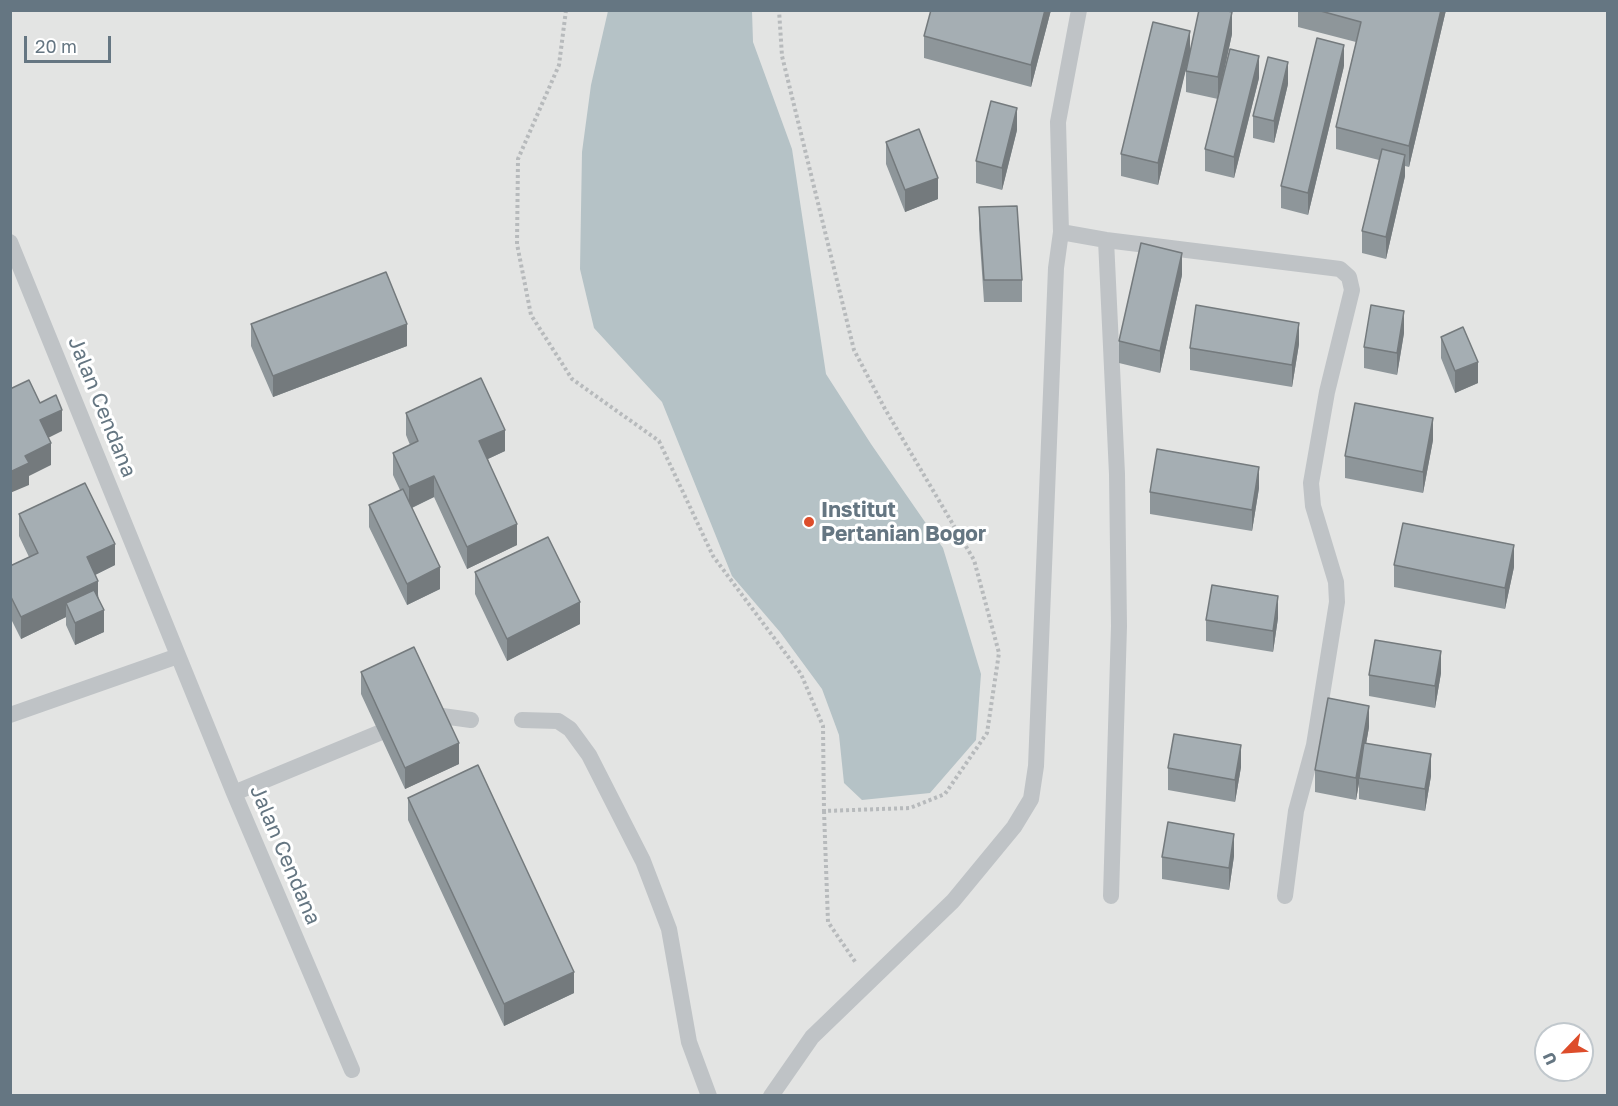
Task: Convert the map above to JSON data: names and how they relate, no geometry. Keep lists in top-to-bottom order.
{
  "streets": {
    "lane": ["Jalan Cendana"]
  },
  "places": ["Institut Pertanian Bogor"],
  "scale_bar": "20 m",
  "north": "bottom left"
}
